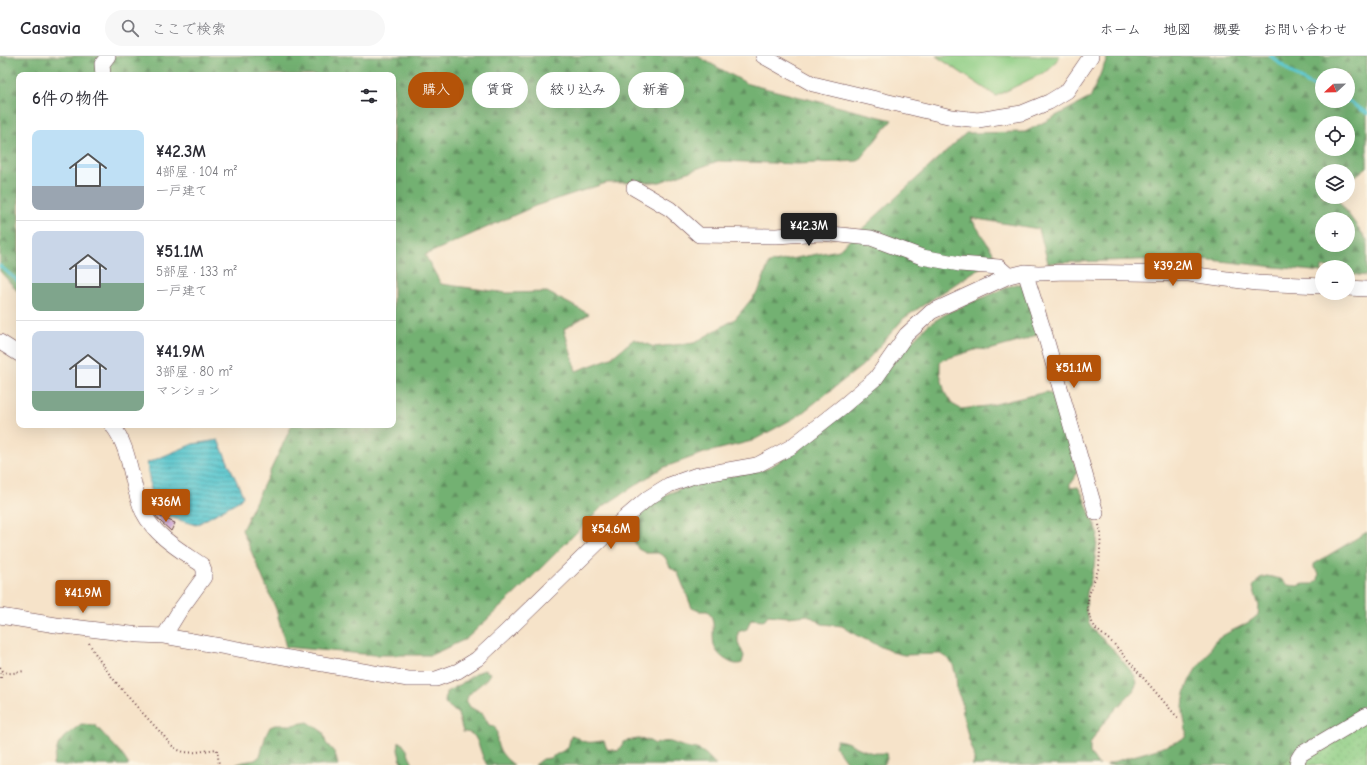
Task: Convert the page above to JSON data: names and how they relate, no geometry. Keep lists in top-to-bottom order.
{
  "north": "left",
  "page": {
    "header": "Casavia",
    "search": "ここで検索",
    "nav": [
      "ホーム",
      "地図",
      "概要",
      "お問い合わせ"
    ],
    "map_buttons": ["+", "−"],
    "chip": [
      "購入",
      "賃貸",
      "絞り込み",
      "新着"
    ],
    "heading": "6件の物件",
    "list": [
      {
        "name": "¥42.3M",
        "note": "4部屋 · 104 m² · 一戸建て"
      },
      {
        "name": "¥51.1M",
        "note": "5部屋 · 133 m² · 一戸建て"
      },
      {
        "name": "¥41.9M",
        "note": "3部屋 · 80 m² · マンション"
      }
    ],
    "price": [
      "¥42.3M",
      "¥39.2M",
      "¥51.1M",
      "¥36M",
      "¥54.6M",
      "¥41.9M"
    ]
  }
}
